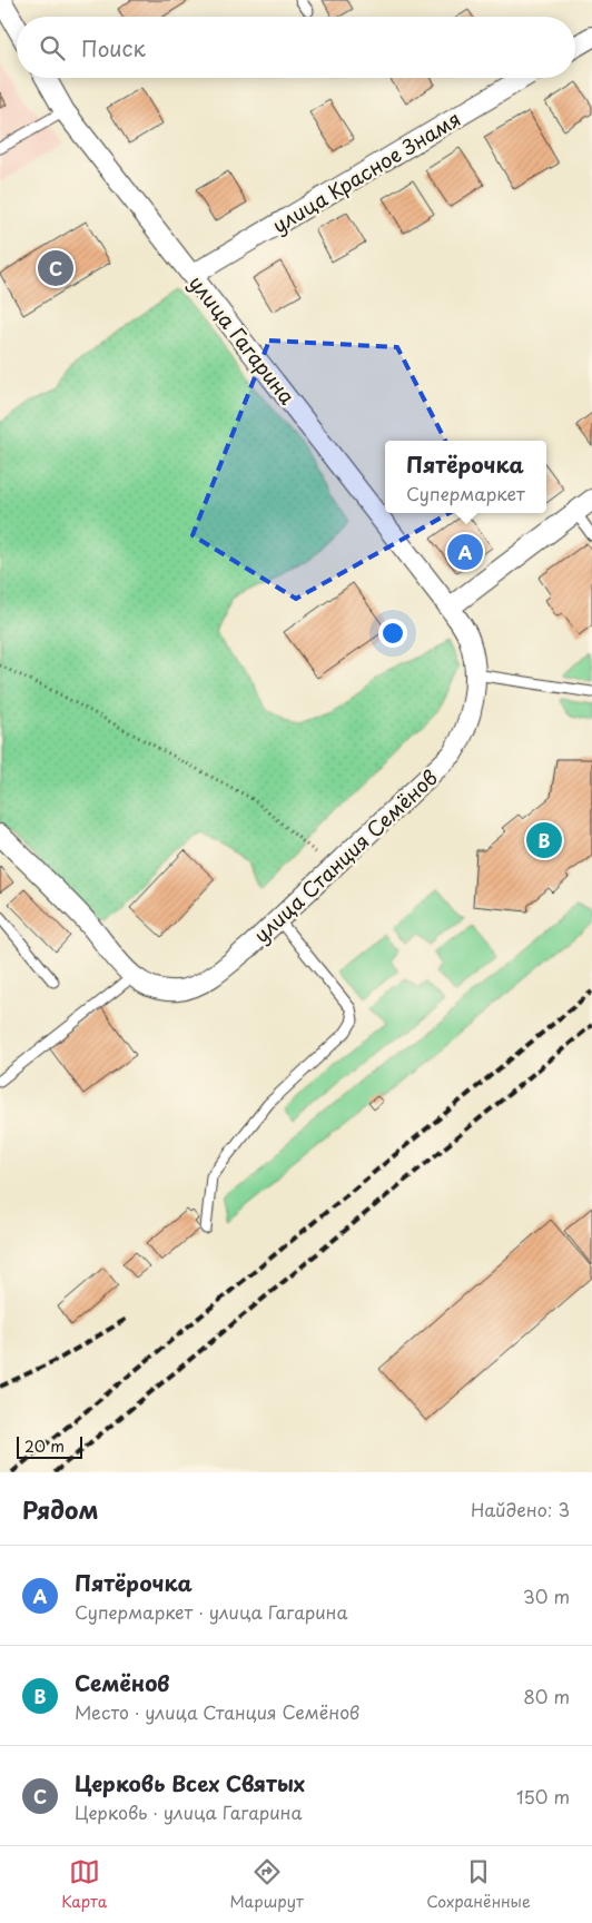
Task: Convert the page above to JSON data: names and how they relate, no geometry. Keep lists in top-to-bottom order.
{
  "streets": {
    "street": ["улица Красное Знамя", "улица Гагарина", "улица Станция Семёнов"]
  },
  "crossings": [
    ["улица Красное Знамя", "улица Гагарина"],
    ["улица Гагарина", "улица Станция Семёнов"]
  ],
  "scale_bar": "20 m",
  "page": {
    "search": "Поиск",
    "pins": ["C", "A", "B"],
    "popup": ["Пятёрочка", "Супермаркет"],
    "scale": "20 m",
    "heading": ["Рядом", "Найдено: 3"],
    "list": [
      {
        "mark": "A",
        "name": "Пятёрочка",
        "note": "Супермаркет · улица Гагарина",
        "value": "30 m"
      },
      {
        "mark": "B",
        "name": "Семёнов",
        "note": "Место · улица Станция Семёнов",
        "value": "80 m"
      },
      {
        "mark": "C",
        "name": "Церковь Всех Святых",
        "note": "Церковь · улица Гагарина",
        "value": "150 m"
      }
    ],
    "nav": ["Карта", "Маршрут", "Сохранённые"]
  }
}
